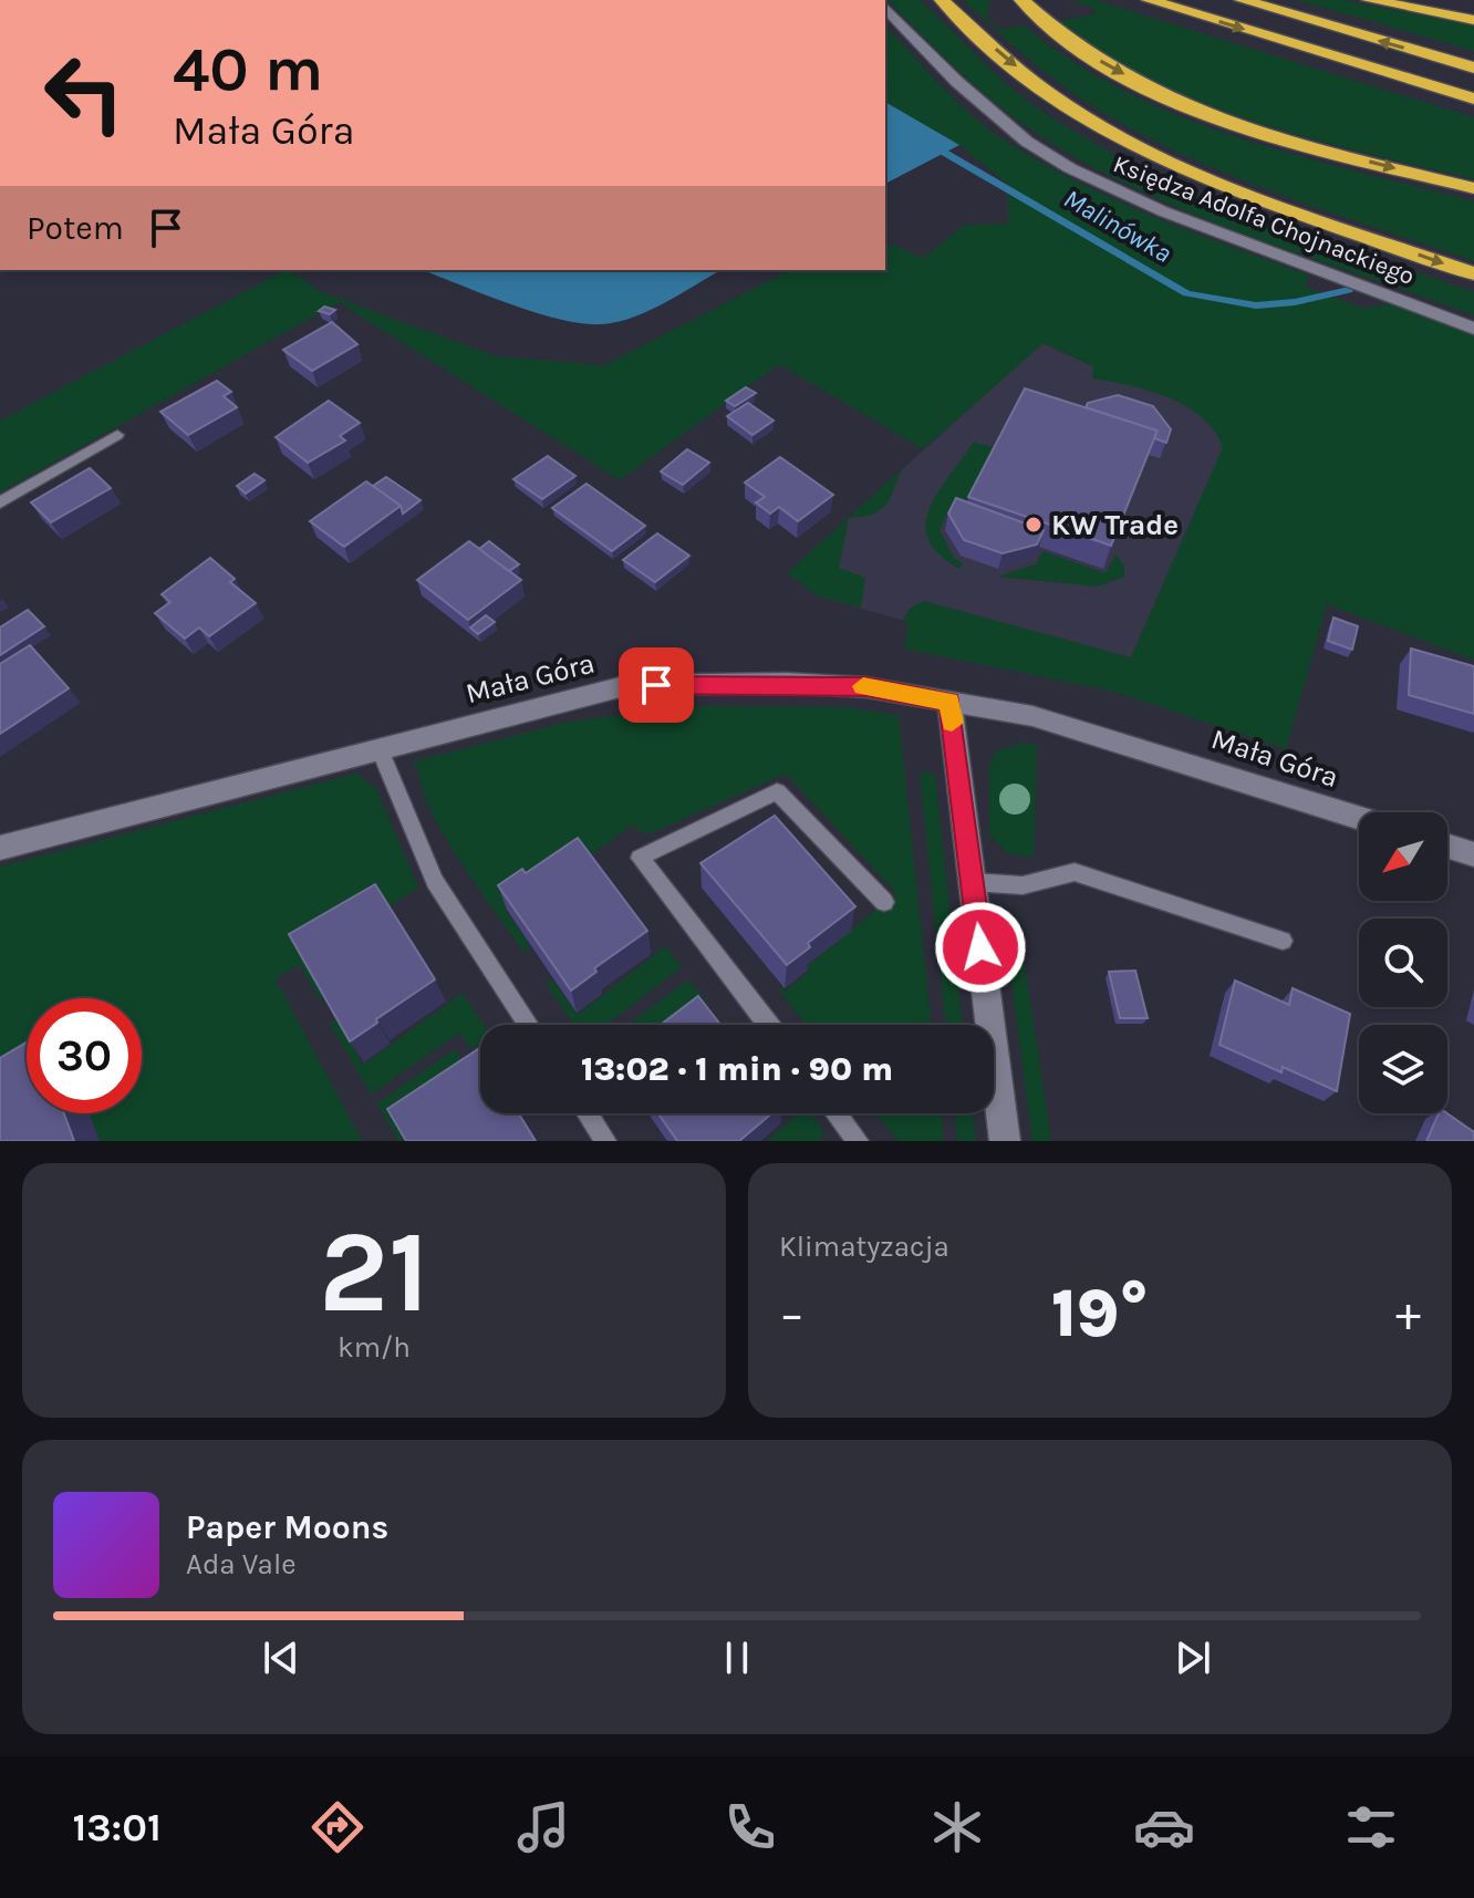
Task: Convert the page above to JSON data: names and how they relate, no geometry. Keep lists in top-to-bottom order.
{
  "streets": {
    "street": ["Księdza Adolfa Chojnackiego", "Mała Góra"]
  },
  "water": ["Malinówka"],
  "places": ["KW Trade"],
  "north": "bottom left",
  "page": {
    "turn": ["40 m", "Mała Góra"],
    "then": "Potem",
    "limit": "30",
    "trip": "13:02 · 1 min · 90 m",
    "tile": [
      ["21", "km/h"],
      "Klimatyzacja"
    ],
    "heat": ["−", "19°", "+"],
    "song": ["Paper Moons", "Ada Vale"],
    "tabs": "13:01"
  }
}
